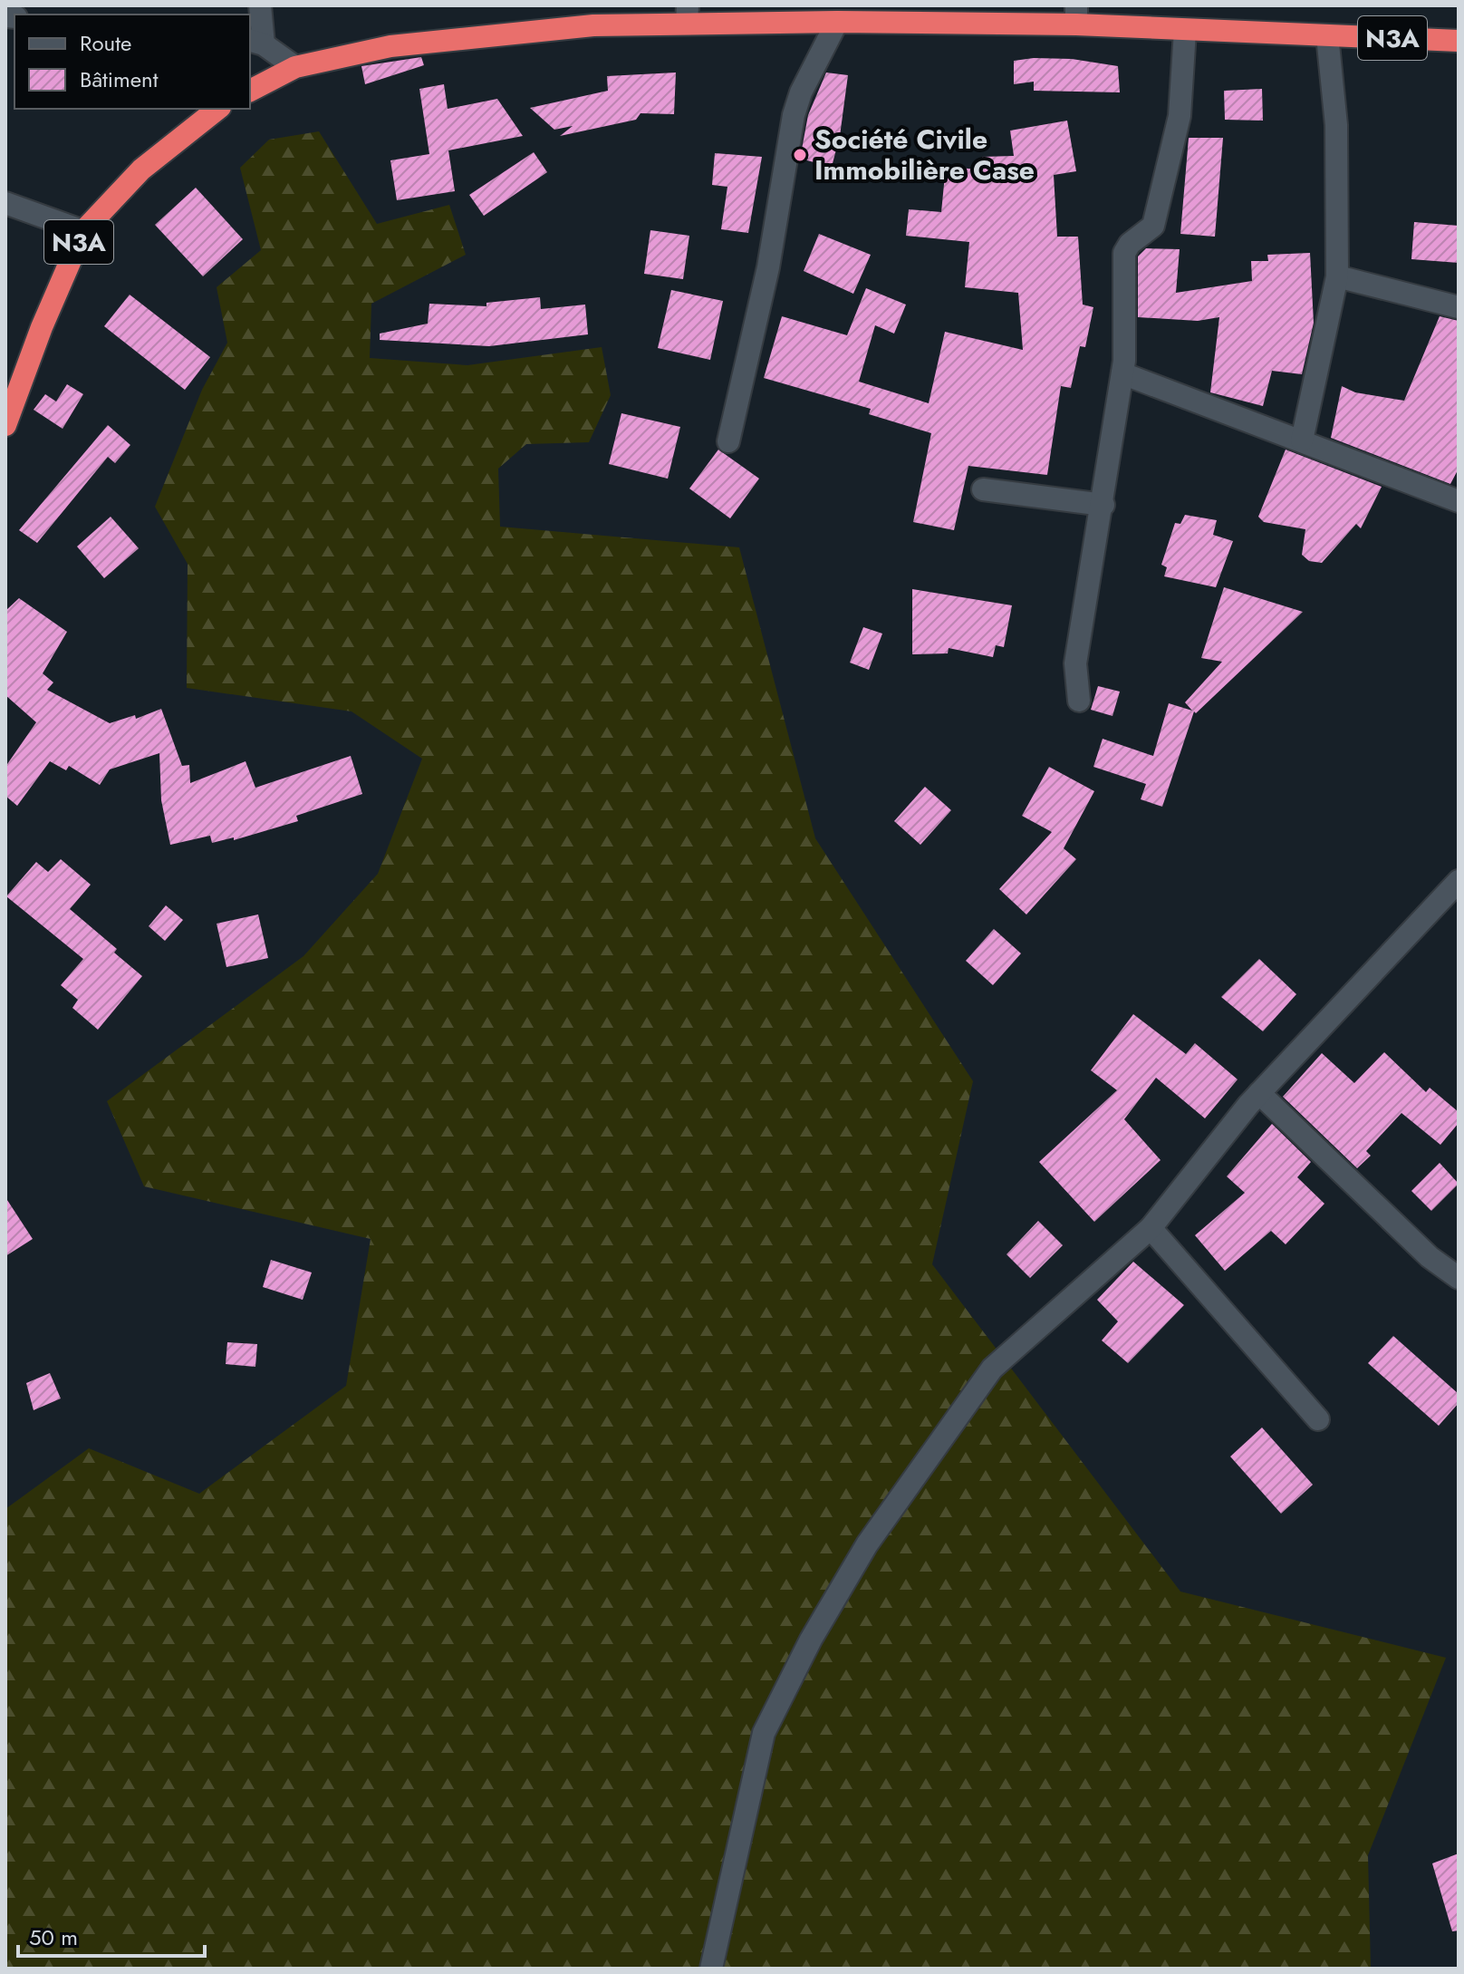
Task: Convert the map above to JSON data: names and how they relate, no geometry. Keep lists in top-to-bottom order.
{
  "streets": {
    "highway": ["N3A"]
  },
  "places": ["Société Civile Immobilière Case"],
  "legend": ["Route", "Bâtiment"],
  "scale_bar": "50 m"
}
